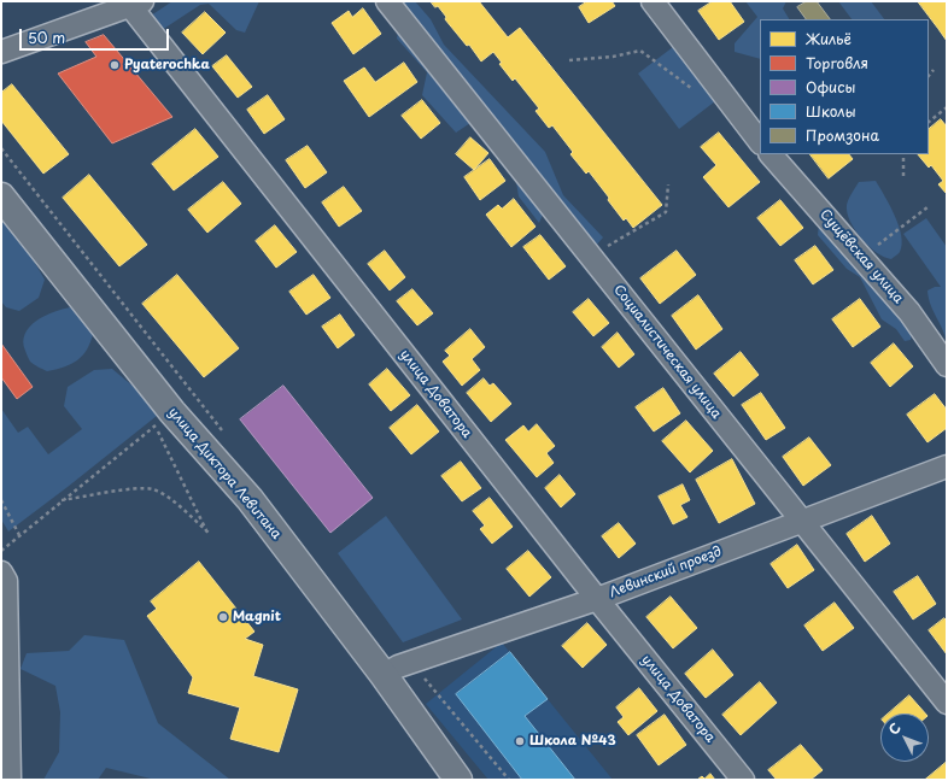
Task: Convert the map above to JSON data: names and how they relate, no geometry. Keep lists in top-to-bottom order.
{
  "streets": {
    "street": [
      "Сущёвская улица",
      "Социалистическая улица",
      "улица Доватора",
      "улица Диктора Левитана",
      "Левинский проезд"
    ]
  },
  "crossings": [
    ["Социалистическая улица", "Левинский проезд"],
    ["улица Доватора", "Левинский проезд"],
    ["улица Диктора Левитана", "Левинский проезд"]
  ],
  "places": ["Pyaterochka", "Magnit", "Школа №43"],
  "legend": [
    "Жильё",
    "Торговля",
    "Офисы",
    "Школы",
    "Промзона"
  ],
  "scale_bar": "50 m",
  "north": "top left"
}
